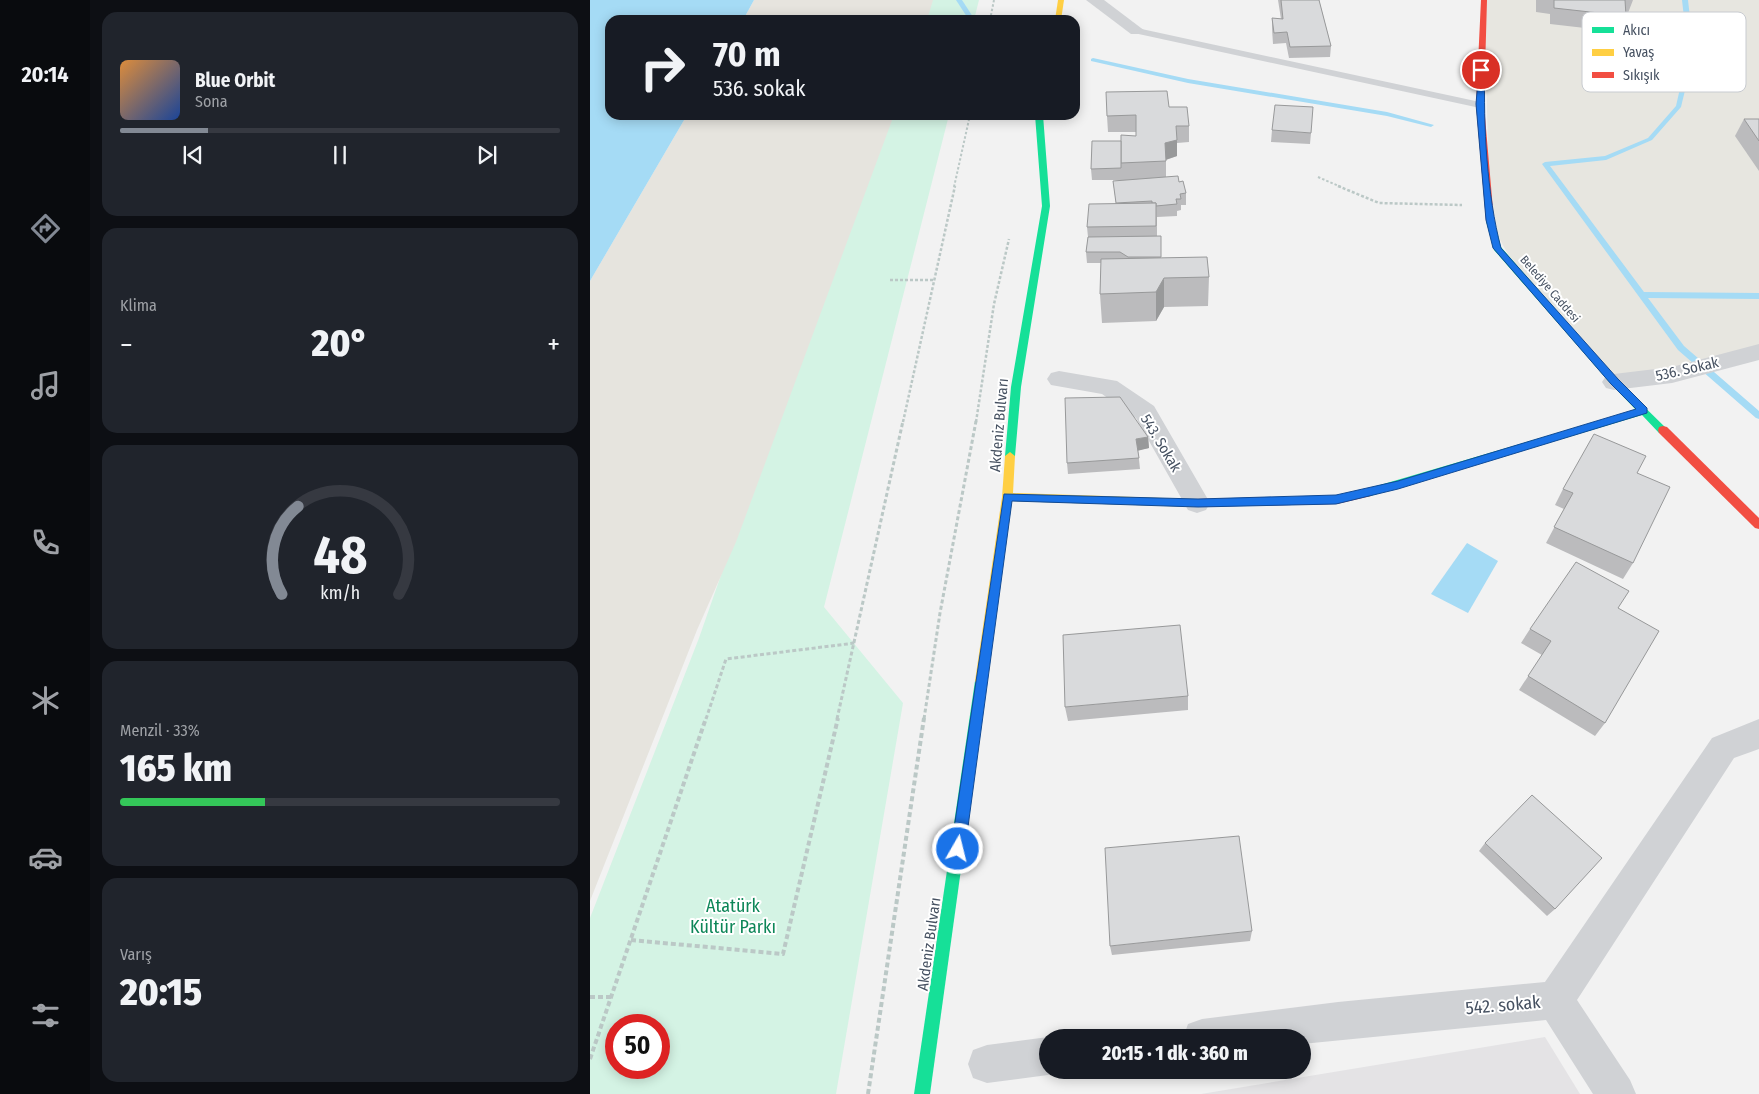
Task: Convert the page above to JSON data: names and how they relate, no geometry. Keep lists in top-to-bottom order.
{
  "streets": {
    "main road": ["Belediye Caddesi", "Akdeniz Bulvarı"],
    "street": ["536. Sokak", "543. Sokak", "542. sokak"]
  },
  "crossings": [
    ["Belediye Caddesi", "536. Sokak"]
  ],
  "parks": ["Atatürk Kültür Parkı"],
  "legend": ["Akıcı", "Yavaş", "Sıkışık"],
  "page": {
    "tabs": "20:14",
    "turn": ["70 m", "536. sokak"],
    "song": ["Blue Orbit", "Sona"],
    "tile": [
      "Klima",
      ["Menzil · 33%", "165 km"],
      ["Varış", "20:15"]
    ],
    "heat": ["−", "20°", "+"],
    "limit": "50",
    "trip": "20:15 · 1 dk · 360 m",
    "gauge": ["48", "km/h"]
  }
}
